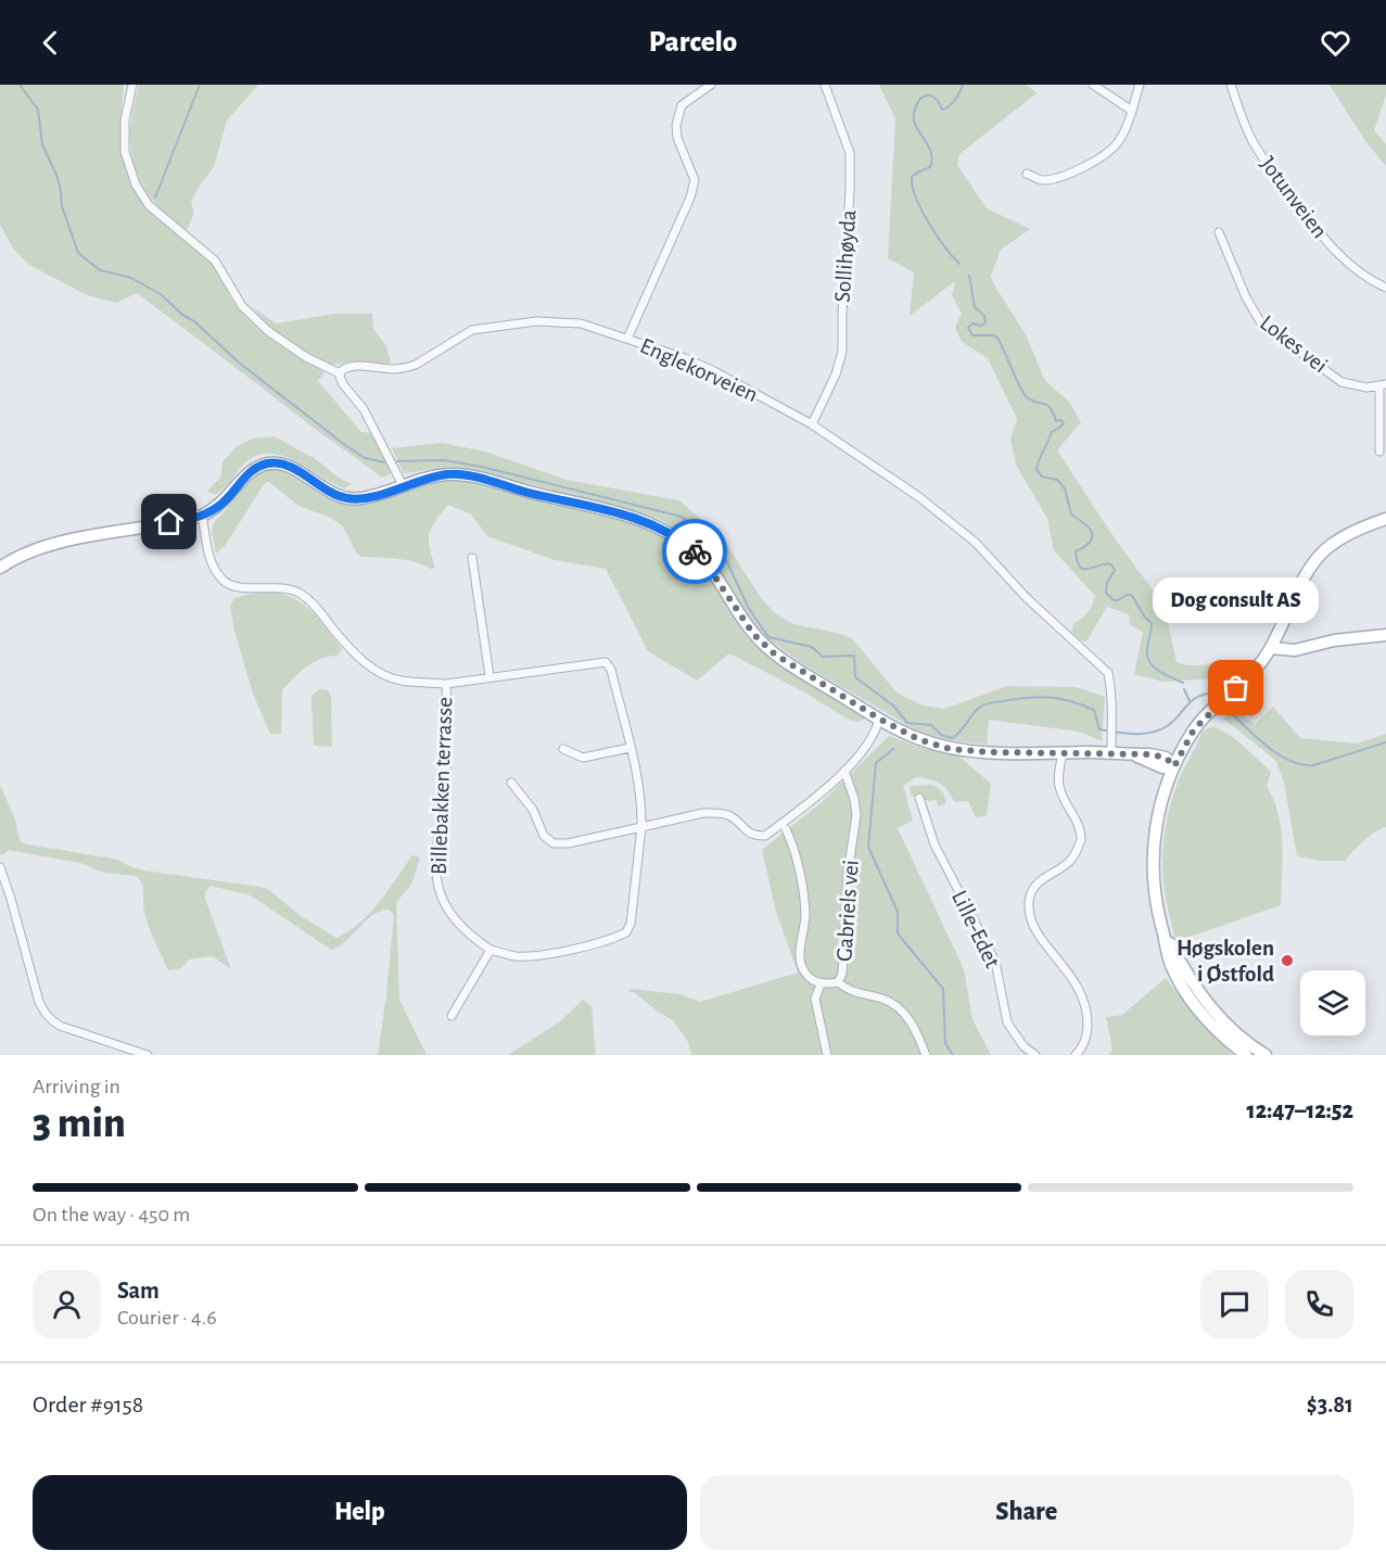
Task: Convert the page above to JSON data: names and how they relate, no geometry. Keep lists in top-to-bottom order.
{
  "streets": {
    "street": [
      "Jotunveien",
      "Sollihøyda",
      "Lokes vei",
      "Englekorveien",
      "Billebakken terrasse",
      "Gabriels vei",
      "Lille-Edet"
    ]
  },
  "crossings": [
    ["Sollihøyda", "Englekorveien"]
  ],
  "places": ["Dog consult AS", "Høgskolen i Østfold"],
  "page": {
    "header": "Parcelo",
    "bubble": "Dog consult AS",
    "heading": ["3 min", "Arriving in", "12:47–12:52"],
    "panel": [
      "Sam",
      "Courier · 4.6",
      "Order #9158",
      "$3.81"
    ],
    "bar": "On the way · 450 m",
    "buttons": ["Help", "Share"]
  }
}
